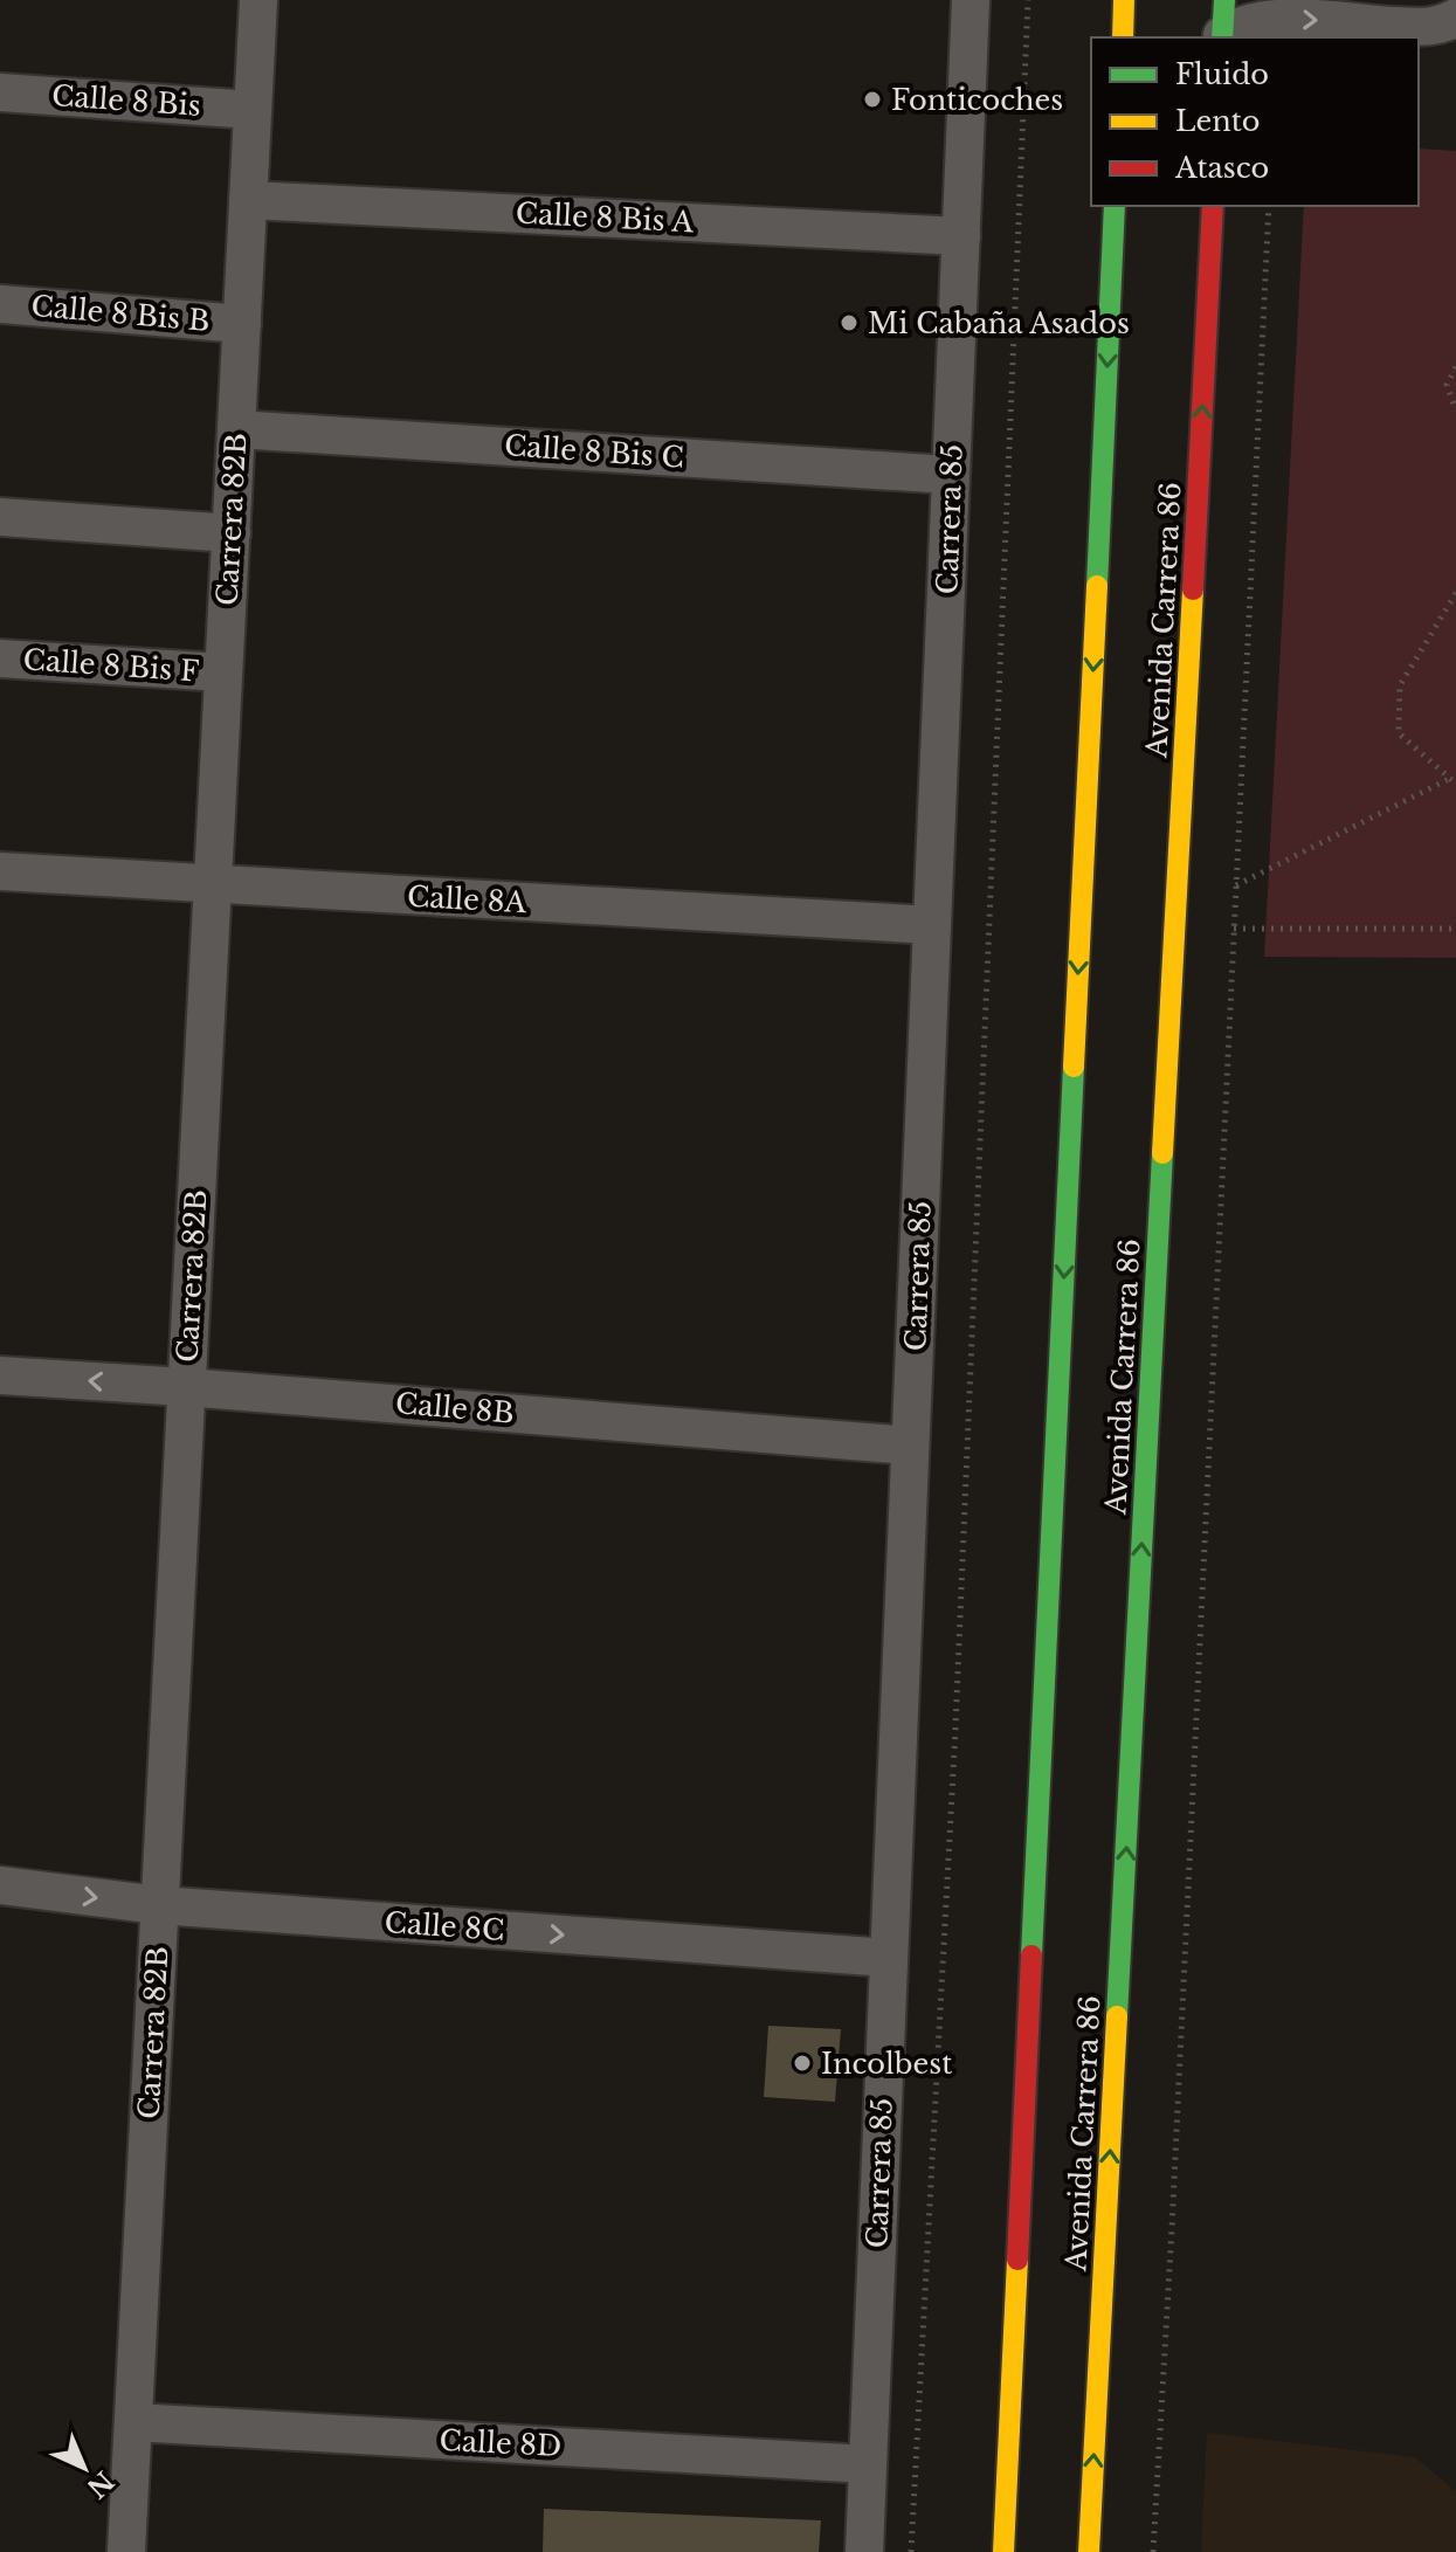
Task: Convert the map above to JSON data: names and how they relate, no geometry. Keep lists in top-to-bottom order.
{
  "streets": {
    "main road": ["Avenida Carrera 86"],
    "street": [
      "Calle 8 Bis",
      "Calle 8 Bis A",
      "Calle 8 Bis B",
      "Calle 8 Bis C",
      "Carrera 82B",
      "Carrera 85",
      "Calle 8 Bis F",
      "Calle 8A",
      "Calle 8B",
      "Calle 8C",
      "Calle 8D"
    ]
  },
  "crossings": [
    ["Calle 8 Bis", "Carrera 82B"],
    ["Calle 8 Bis A", "Carrera 82B"],
    ["Calle 8 Bis A", "Carrera 85"],
    ["Calle 8 Bis B", "Carrera 82B"],
    ["Calle 8 Bis C", "Carrera 82B"],
    ["Calle 8 Bis C", "Carrera 85"],
    ["Carrera 82B", "Calle 8 Bis F"],
    ["Carrera 82B", "Calle 8A"],
    ["Carrera 82B", "Calle 8B"],
    ["Carrera 82B", "Calle 8C"],
    ["Carrera 82B", "Calle 8D"],
    ["Carrera 85", "Calle 8A"],
    ["Carrera 85", "Calle 8B"],
    ["Carrera 85", "Calle 8C"],
    ["Carrera 85", "Calle 8D"]
  ],
  "one_way": ["Calle 8C"],
  "places": ["Fonticoches", "Mi Cabaña Asados", "Incolbest"],
  "legend": ["Fluido", "Lento", "Atasco"],
  "north": "bottom right"
}
